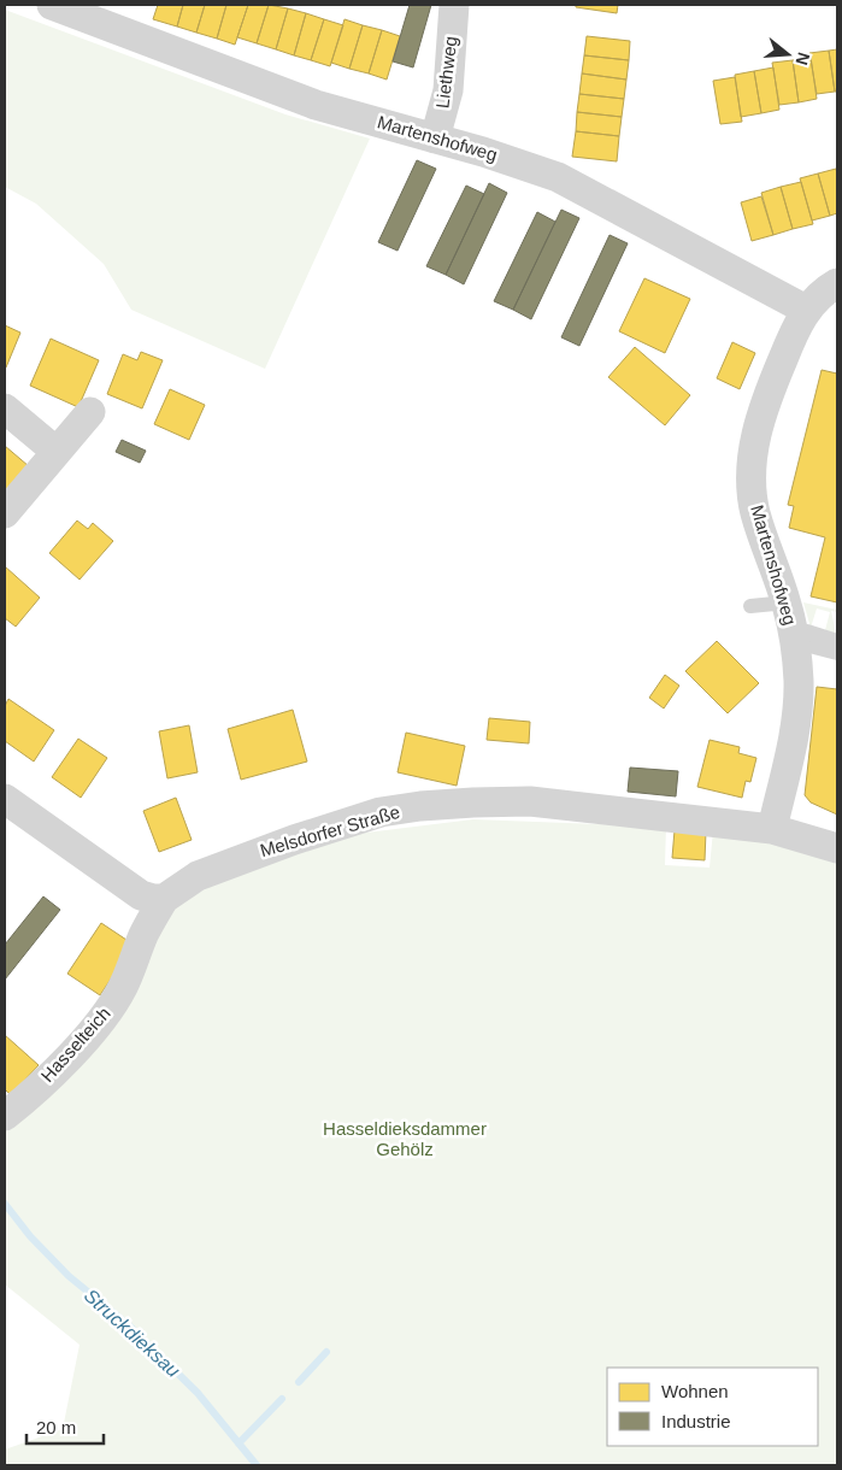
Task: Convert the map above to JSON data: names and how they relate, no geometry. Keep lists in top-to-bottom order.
{
  "streets": {
    "street": [
      "Liethweg",
      "Martenshofweg",
      "Melsdorfer Straße",
      "Hasselteich"
    ]
  },
  "crossings": [
    ["Liethweg", "Martenshofweg"],
    ["Martenshofweg", "Melsdorfer Straße"],
    ["Melsdorfer Straße", "Hasselteich"]
  ],
  "water": ["Struckdieksau"],
  "parks": ["Hasseldieksdammer Gehölz"],
  "legend": ["Wohnen", "Industrie"],
  "scale_bar": "20 m",
  "north": "right"
}
